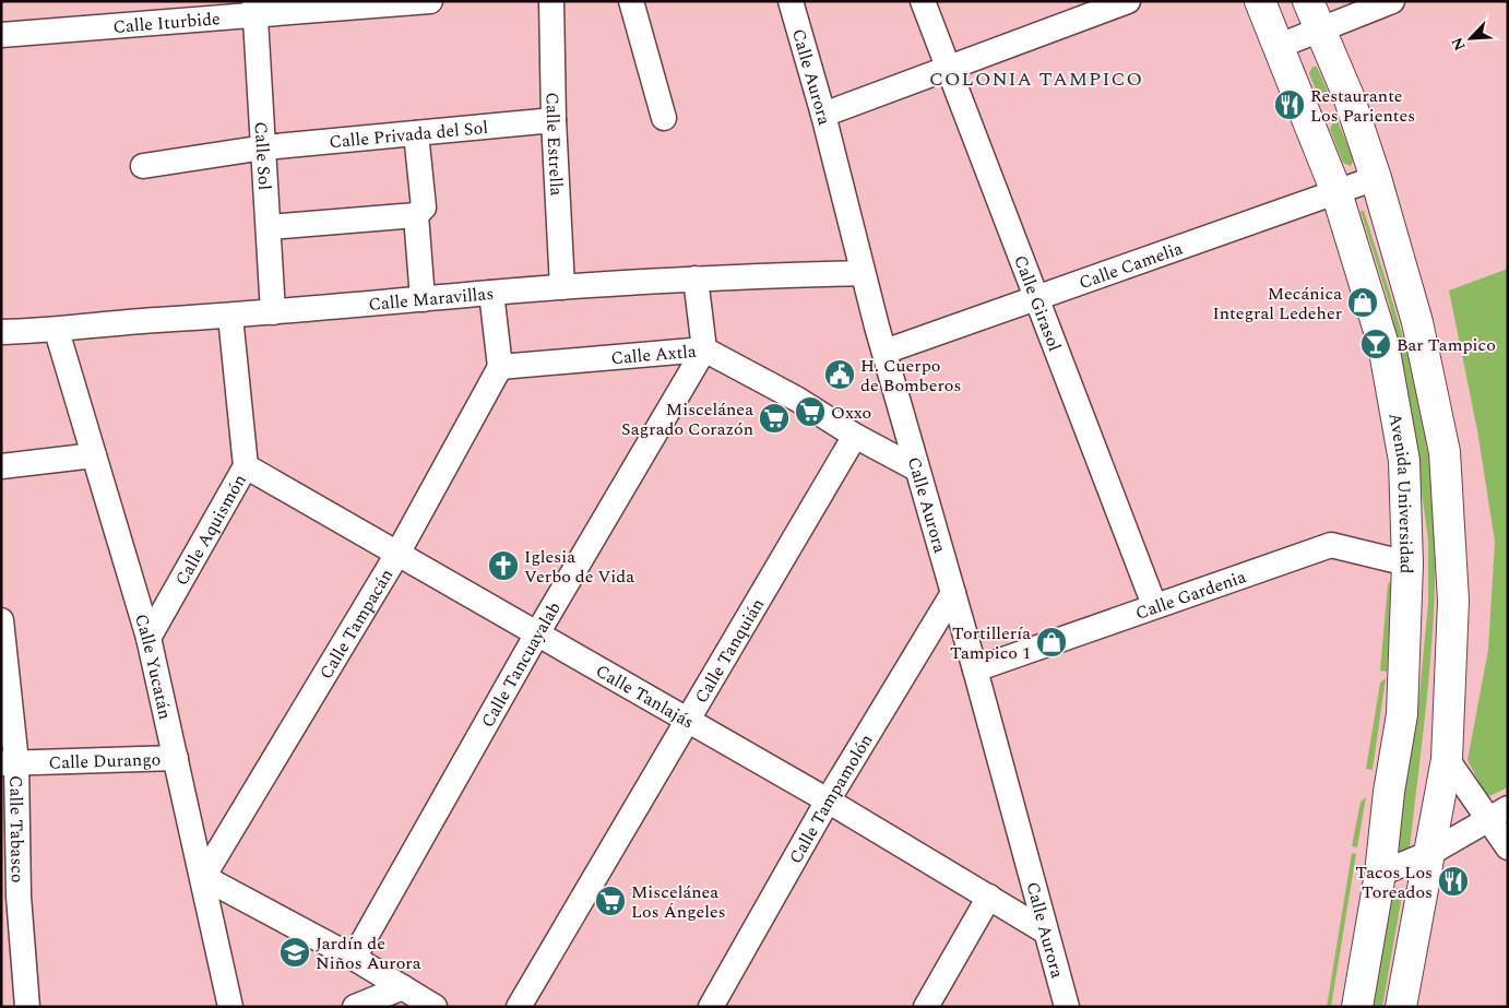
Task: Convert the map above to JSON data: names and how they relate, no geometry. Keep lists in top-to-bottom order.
{
  "streets": {
    "main road": ["Avenida Universidad"],
    "street": [
      "Calle Iturbide",
      "Calle Aurora",
      "Calle Privada del Sol",
      "Calle Estrella",
      "Calle Sol",
      "Calle Camelia",
      "Calle Maravillas",
      "Calle Girasol",
      "Calle Axtla",
      "Calle Aquismón",
      "Calle Gardenia",
      "Calle Tampacán",
      "Calle Tanquián",
      "Calle Tancuayalab",
      "Calle Yucatán",
      "Calle Tanlajás",
      "Calle Durango",
      "Calle Tampamolón",
      "Calle Tabasco"
    ]
  },
  "crossings": [
    ["Calle Iturbide", "Calle Sol"],
    ["Calle Aurora", "Calle Camelia"],
    ["Calle Aurora", "Calle Maravillas"],
    ["Calle Aurora", "Calle Axtla"],
    ["Calle Aurora", "Calle Gardenia"],
    ["Calle Aurora", "Calle Tanlajás"],
    ["Calle Aurora", "Calle Tampamolón"],
    ["Calle Privada del Sol", "Calle Estrella"],
    ["Calle Privada del Sol", "Calle Sol"],
    ["Calle Estrella", "Calle Maravillas"],
    ["Calle Sol", "Calle Maravillas"],
    ["Calle Camelia", "Calle Girasol"],
    ["Calle Camelia", "Avenida Universidad"],
    ["Calle Maravillas", "Calle Aquismón"],
    ["Calle Maravillas", "Calle Yucatán"],
    ["Calle Girasol", "Calle Gardenia"],
    ["Calle Axtla", "Calle Tampacán"],
    ["Calle Axtla", "Calle Tanquián"],
    ["Calle Axtla", "Calle Tancuayalab"],
    ["Avenida Universidad", "Calle Gardenia"],
    ["Calle Aquismón", "Calle Yucatán"],
    ["Calle Aquismón", "Calle Tanlajás"],
    ["Calle Tampacán", "Calle Yucatán"],
    ["Calle Tampacán", "Calle Tanlajás"],
    ["Calle Tanquián", "Calle Tanlajás"],
    ["Calle Tancuayalab", "Calle Tanlajás"],
    ["Calle Yucatán", "Calle Durango"],
    ["Calle Tanlajás", "Calle Tampamolón"],
    ["Calle Durango", "Calle Tabasco"]
  ],
  "districts": ["COLONIA TAMPICO"],
  "places": {
    "restaurant": ["Restaurante Los Parientes", "Tacos Los Toreados"],
    "shop": ["Mecánica Integral Ledeher", "Tortillería Tampico 1"],
    "bar": ["Bar Tampico"],
    "public building": ["H. Cuerpo de Bomberos"],
    "supermarket": ["Oxxo", "Miscelánea Sagrado Corazón", "Miscelánea Los Ángeles"],
    "church": ["Iglesia Verbo de Vida"],
    "school or university": ["Jardín de Niños Aurora"]
  },
  "north": "bottom left"
}
